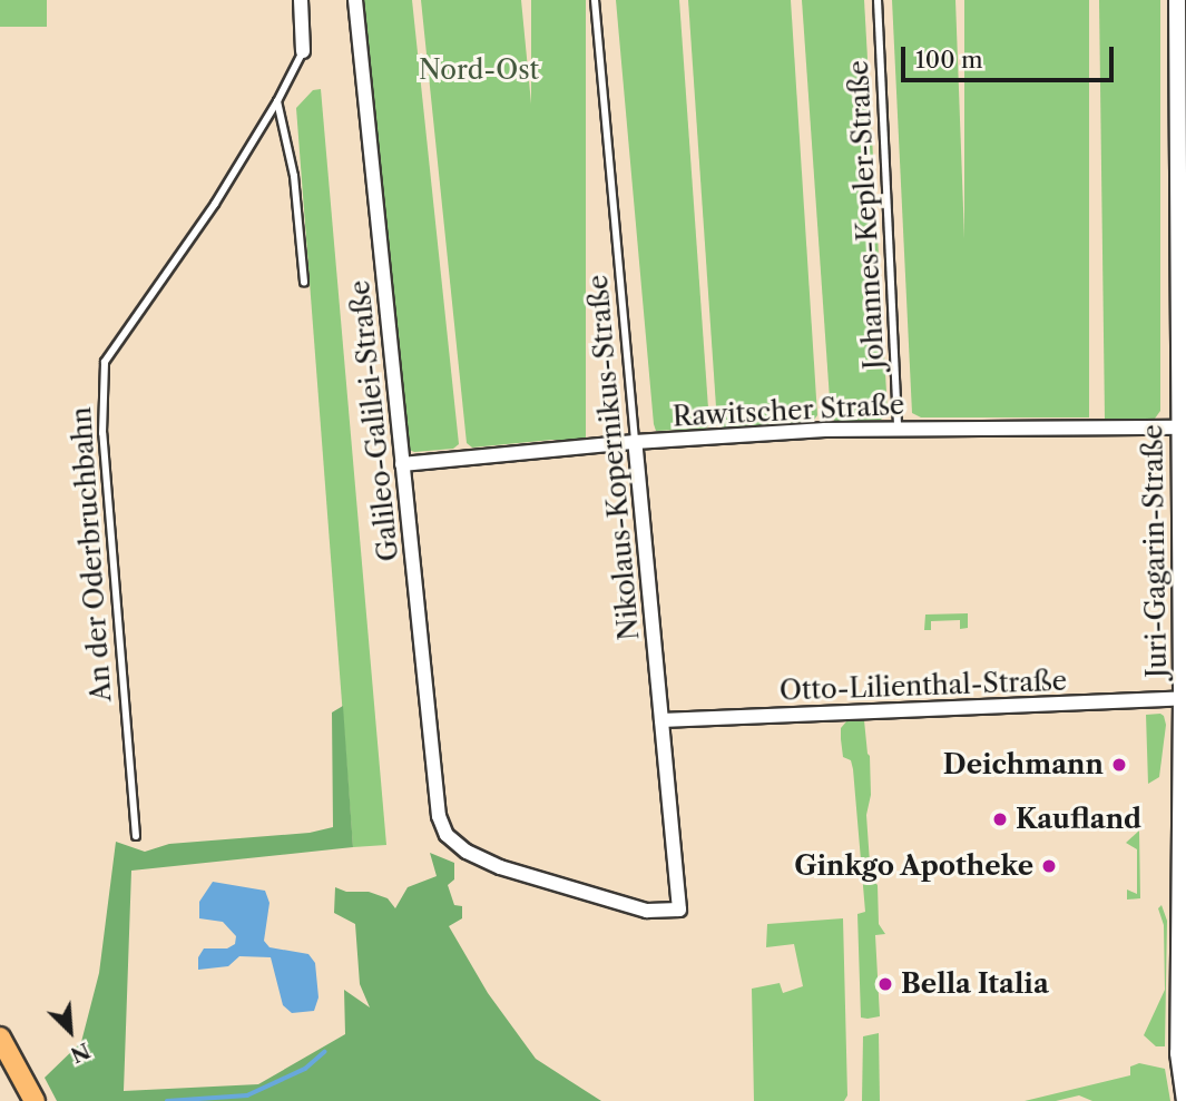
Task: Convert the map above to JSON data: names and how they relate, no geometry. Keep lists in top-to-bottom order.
{
  "streets": {
    "street": [
      "Rawitscher Straße",
      "Galileo-Galilei-Straße",
      "Nikolaus-Kopernikus-Straße",
      "Juri-Gagarin-Straße",
      "An der Oderbruchbahn",
      "Otto-Lilienthal-Straße"
    ],
    "lane": ["Johannes-Kepler-Straße"]
  },
  "crossings": [
    ["Johannes-Kepler-Straße", "Rawitscher Straße"],
    ["Rawitscher Straße", "Galileo-Galilei-Straße"],
    ["Rawitscher Straße", "Nikolaus-Kopernikus-Straße"],
    ["Rawitscher Straße", "Juri-Gagarin-Straße"],
    ["Galileo-Galilei-Straße", "Nikolaus-Kopernikus-Straße"],
    ["Nikolaus-Kopernikus-Straße", "Otto-Lilienthal-Straße"],
    ["Juri-Gagarin-Straße", "Otto-Lilienthal-Straße"]
  ],
  "parks": ["Nord-Ost"],
  "places": [
    "Deichmann",
    "Kaufland",
    "Ginkgo Apotheke",
    "Bella Italia"
  ],
  "scale_bar": "100 m",
  "north": "bottom right"
}
